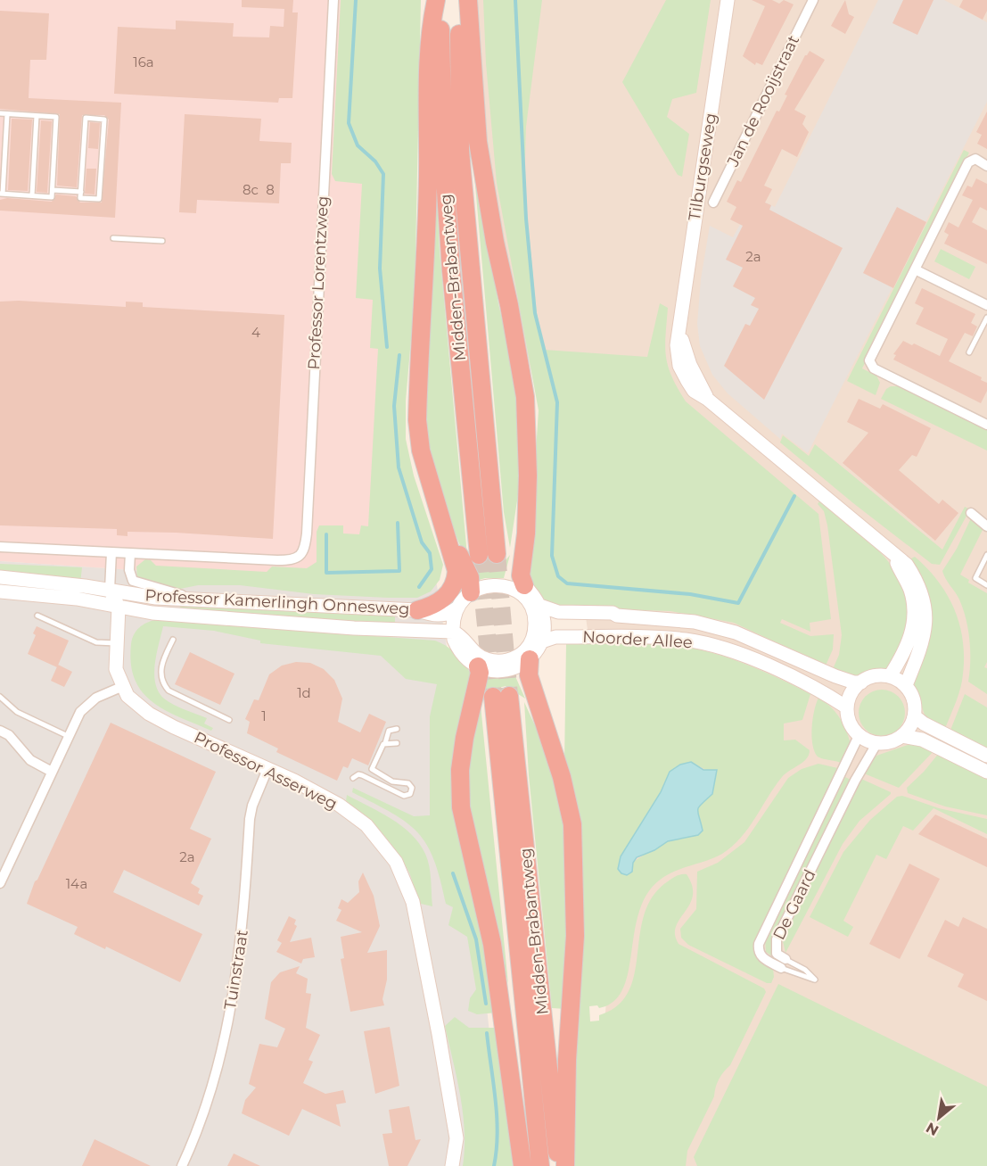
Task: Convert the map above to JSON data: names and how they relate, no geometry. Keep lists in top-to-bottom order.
{
  "streets": {
    "highway": ["Midden-Brabantweg"],
    "street": [
      "Jan de Rooijstraat",
      "Tilburgseweg",
      "Professor Lorentzweg",
      "Professor Kamerlingh Onnesweg",
      "Noorder Allee",
      "Professor Asserweg",
      "De Gaard",
      "Tuinstraat"
    ]
  },
  "crossings": [
    ["Tilburgseweg", "Noorder Allee"],
    ["Tilburgseweg", "De Gaard"],
    ["Professor Kamerlingh Onnesweg", "Noorder Allee"],
    ["Noorder Allee", "De Gaard"],
    ["Professor Asserweg", "Tuinstraat"]
  ],
  "house_numbers": [
    "16a",
    "8c",
    "8",
    "2a",
    "4",
    "1d",
    "1",
    "2a",
    "14a"
  ],
  "north": "bottom left"
}
